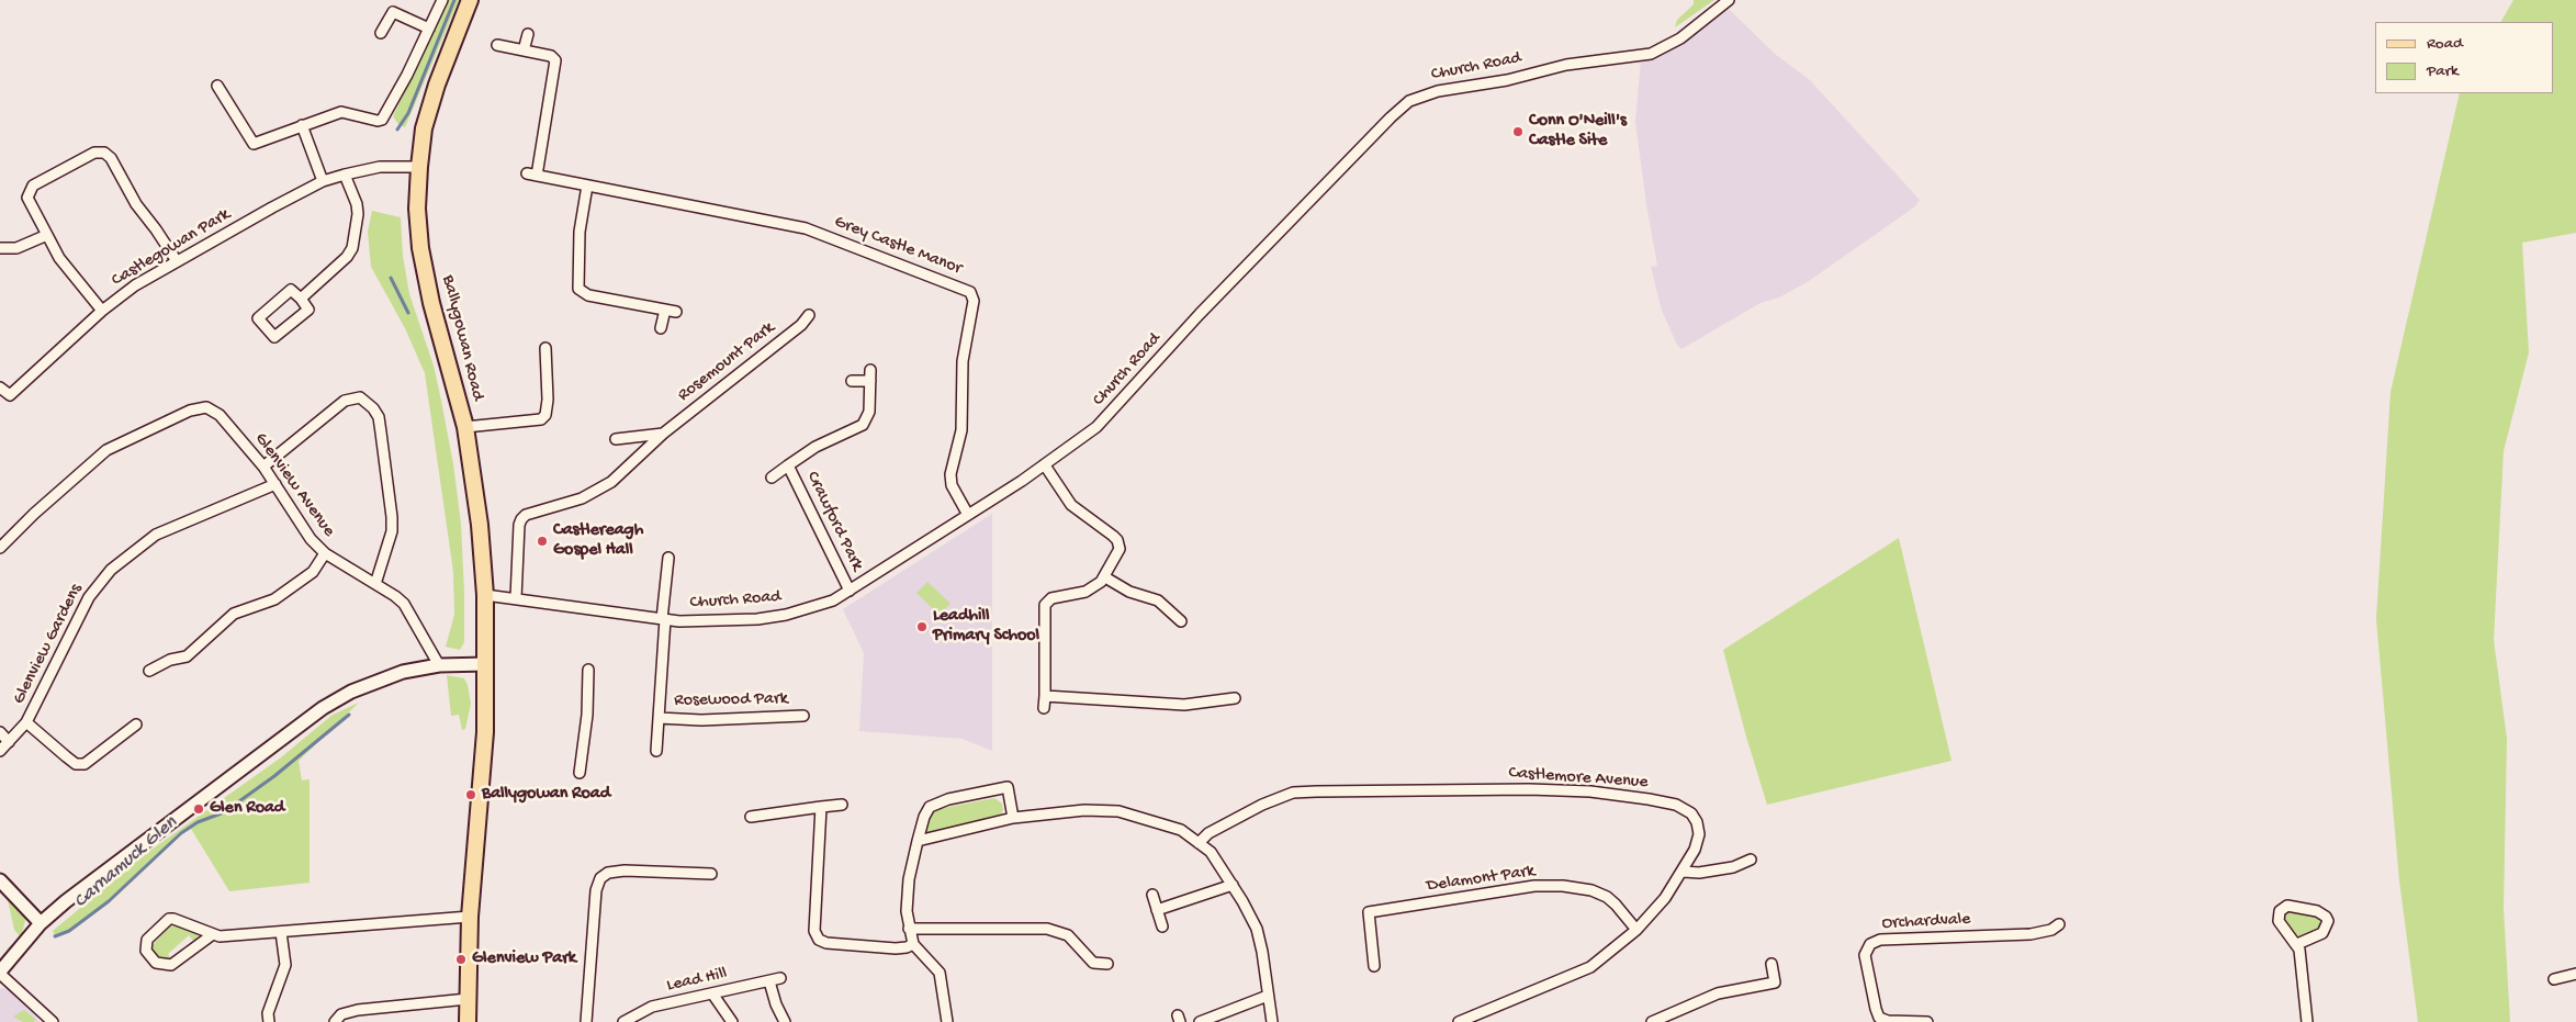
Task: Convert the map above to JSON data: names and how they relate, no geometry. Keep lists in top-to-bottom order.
{
  "streets": {
    "main road": ["Ballygowan Road"],
    "street": [
      "Church Road",
      "Grey Castle Manor",
      "Castlegowan Park",
      "Rosemount Park",
      "Glenview Avenue",
      "Crawford Park",
      "Glenview Gardens",
      "Rosewood Park",
      "Castlemore Avenue",
      "Delamont Park",
      "Orchardvale",
      "Lead Hill"
    ]
  },
  "crossings": [
    ["Church Road", "Grey Castle Manor"],
    ["Church Road", "Ballygowan Road"],
    ["Church Road", "Rosemount Park"],
    ["Church Road", "Crawford Park"],
    ["Church Road", "Rosewood Park"],
    ["Castlegowan Park", "Ballygowan Road"],
    ["Glenview Avenue", "Glenview Gardens"],
    ["Castlemore Avenue", "Delamont Park"]
  ],
  "water": ["Carnamuck Glen"],
  "places": [
    "Conn O'Neill's Castle Site",
    "Castlereagh Gospel Hall",
    "Leadhill Primary School",
    "Ballygowan Road",
    "Glen Road",
    "Glenview Park"
  ],
  "legend": ["Road", "Park"]
}
